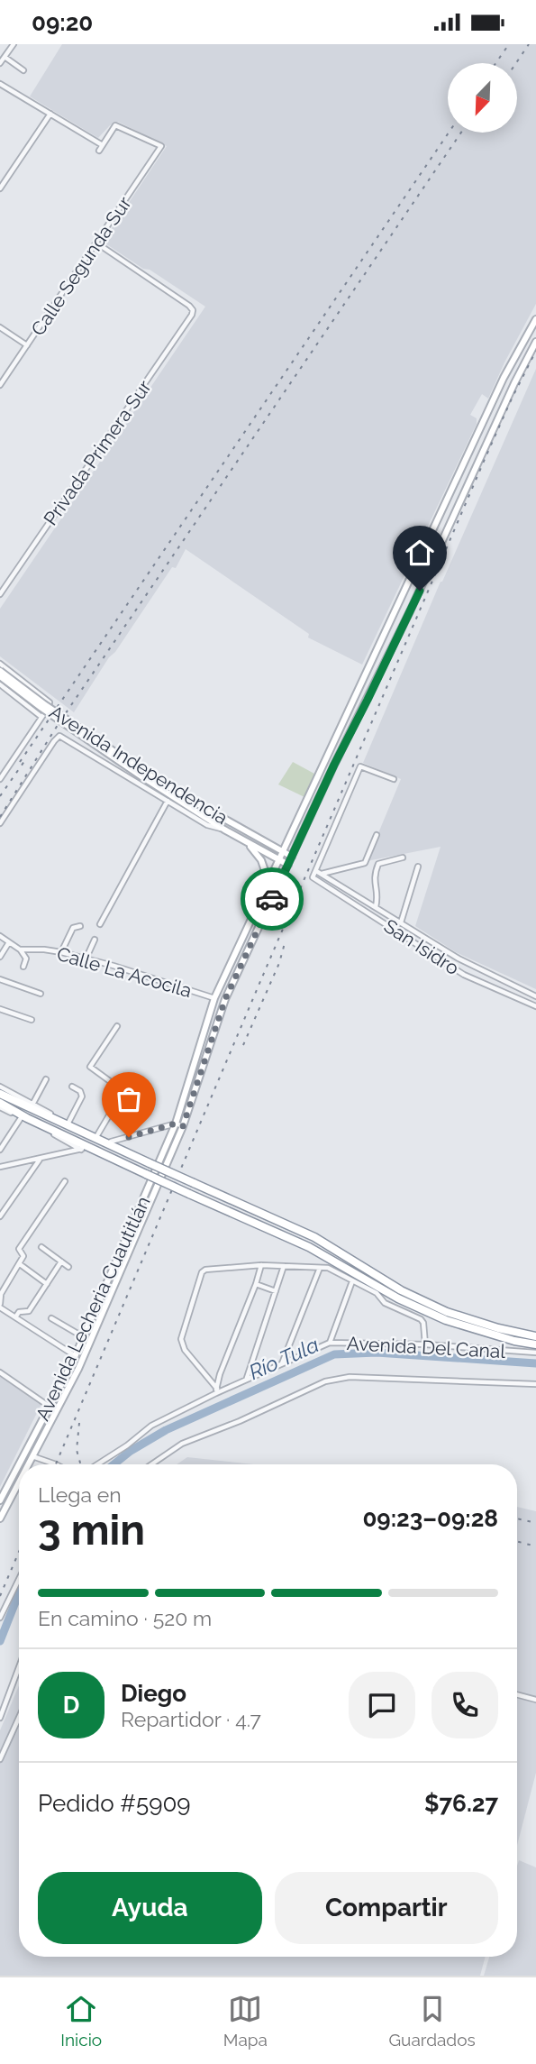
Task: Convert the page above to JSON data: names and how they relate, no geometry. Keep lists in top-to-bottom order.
{
  "streets": {
    "main road": ["Avenida Independencia", "Avenida Lecheria Cuautitlán"],
    "street": [
      "Calle Segunda Sur",
      "Privada Primera Sur",
      "San Isidro",
      "Calle La Acocila",
      "Avenida Del Canal"
    ]
  },
  "crossings": [
    ["Calle Segunda Sur", "Privada Primera Sur"],
    ["Avenida Independencia", "Avenida Lecheria Cuautitlán"],
    ["Calle La Acocila", "Avenida Lecheria Cuautitlán"]
  ],
  "water": ["Río Tula"],
  "north": "bottom left",
  "page": {
    "status": "09:20",
    "heading": ["3 min", "Llega en", "09:23–09:28"],
    "panel": [
      "Diego",
      "Repartidor · 4.7",
      "Pedido #5909",
      "$76.27"
    ],
    "bar": "En camino · 520 m",
    "round": "D",
    "buttons": ["Ayuda", "Compartir"],
    "tabs": ["Inicio", "Mapa", "Guardados"]
  }
}
